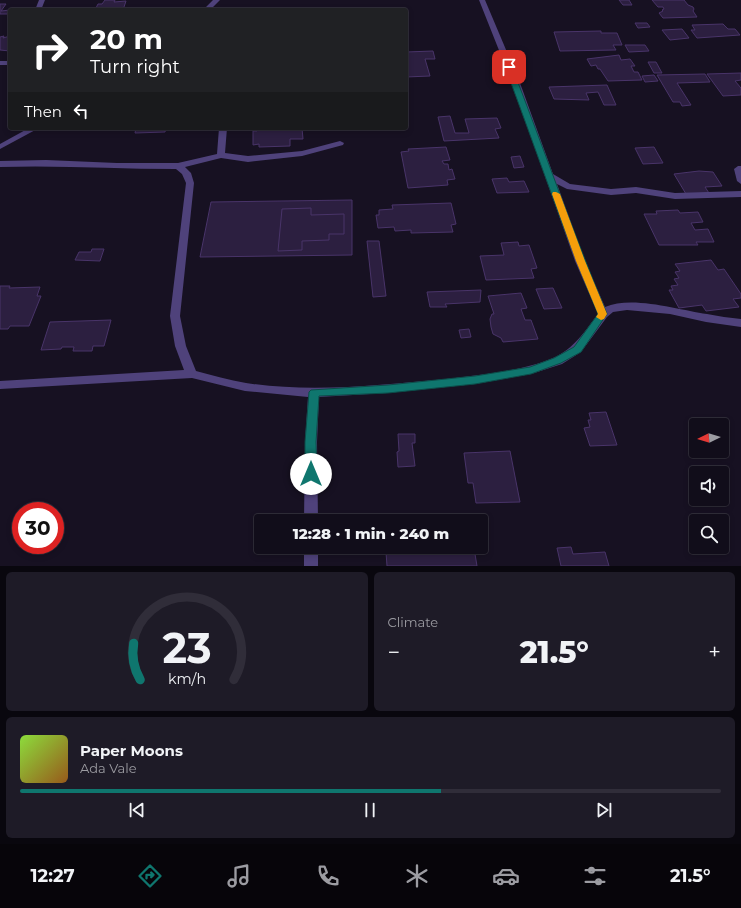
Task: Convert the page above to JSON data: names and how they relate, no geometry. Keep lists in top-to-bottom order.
{
  "north": "left",
  "page": {
    "turn": ["20 m", "Turn right"],
    "then": "Then",
    "limit": "30",
    "trip": "12:28 · 1 min · 240 m",
    "tile": "Climate",
    "heat": ["−", "21.5°", "+"],
    "song": ["Paper Moons", "Ada Vale"],
    "tabs": ["12:27", "21.5°"],
    "gauge": ["23", "km/h"]
  }
}
